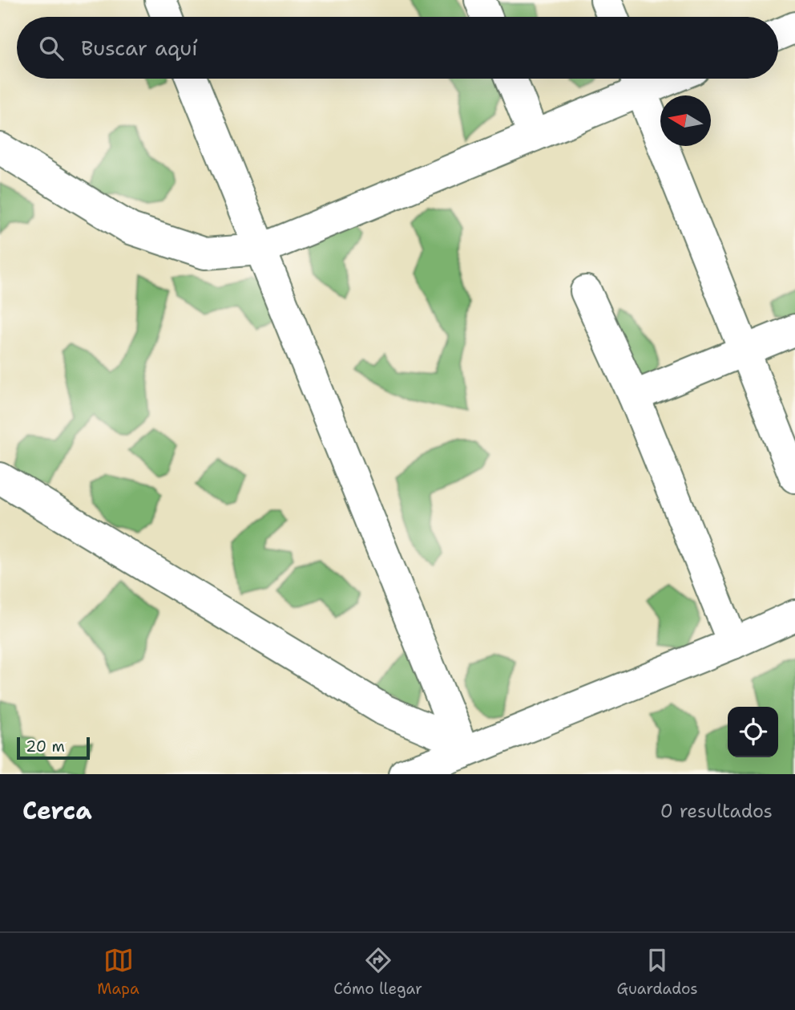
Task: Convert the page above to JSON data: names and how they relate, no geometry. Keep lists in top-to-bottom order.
{
  "scale_bar": "20 m",
  "north": "left",
  "page": {
    "search": "Buscar aquí",
    "scale": "20 m",
    "heading": ["Cerca", "0 resultados"],
    "nav": ["Mapa", "Cómo llegar", "Guardados"]
  }
}
